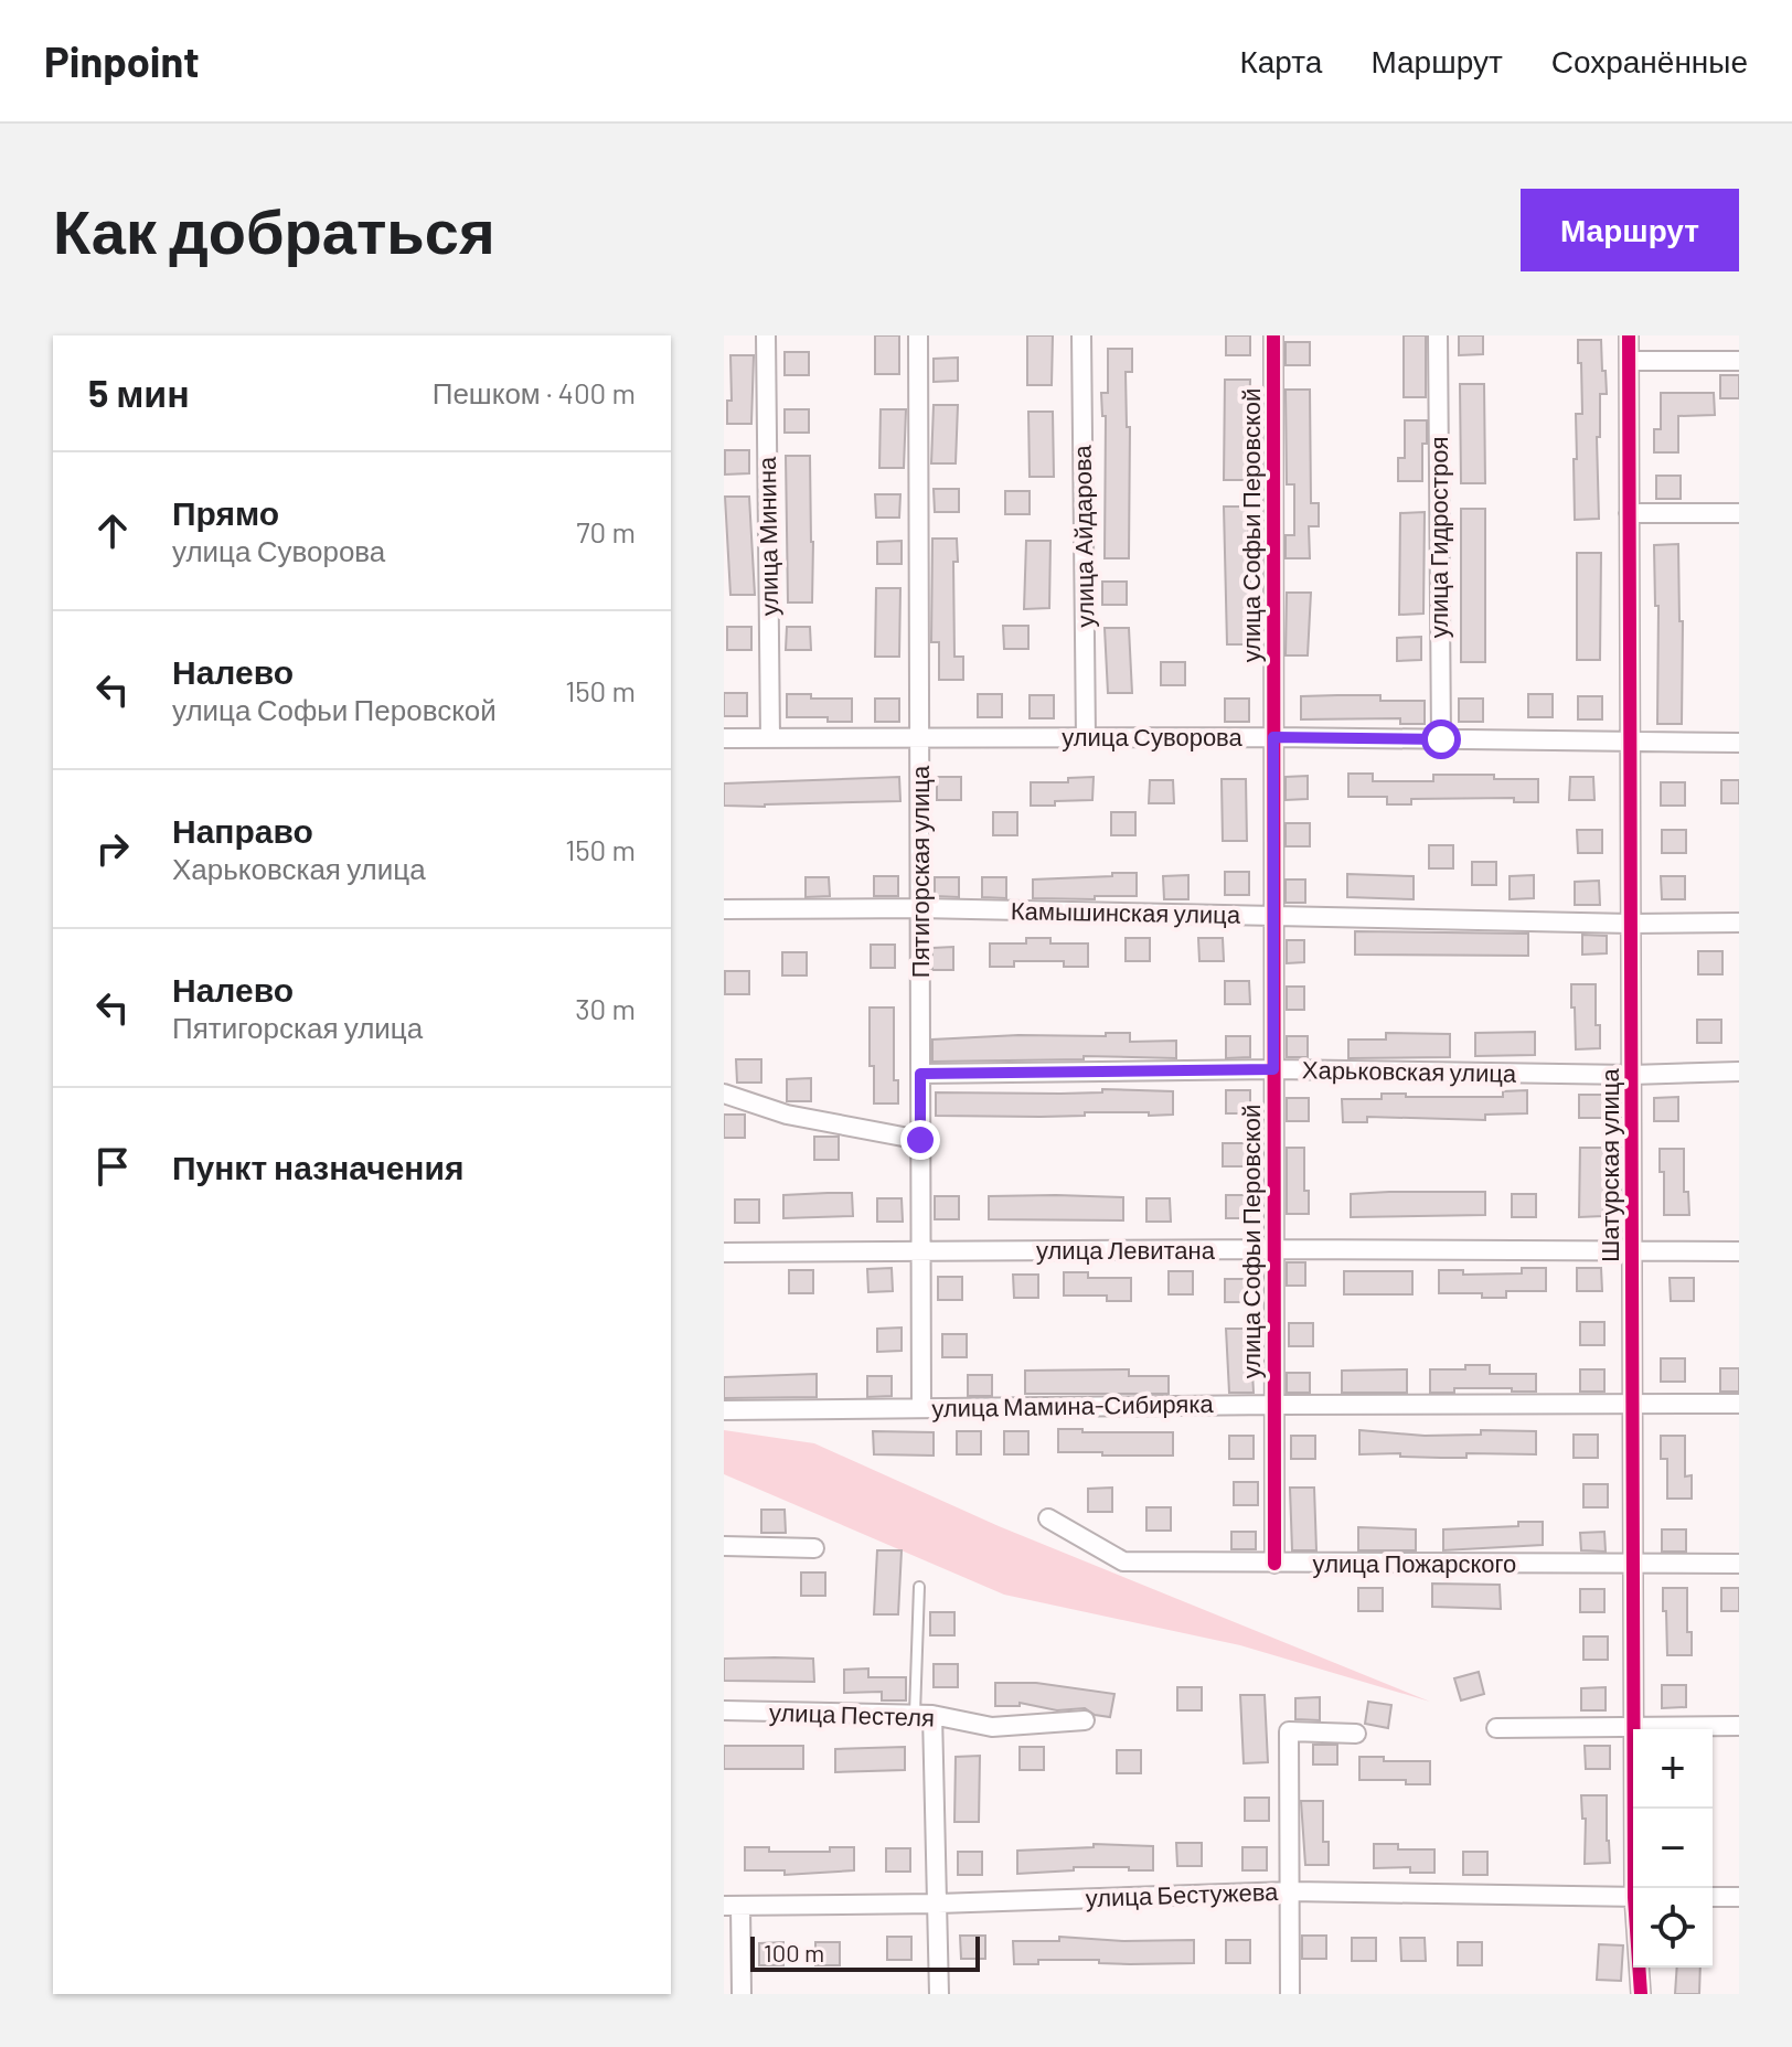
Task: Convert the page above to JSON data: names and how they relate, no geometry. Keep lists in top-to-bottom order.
{
  "streets": {
    "street": [
      "улица Софьи Перовской",
      "улица Минина",
      "улица Айдарова",
      "улица Гидростроя",
      "улица Суворова",
      "Пятигорская улица",
      "Камышинская улица",
      "Харьковская улица",
      "Шатурская улица",
      "улица Левитана",
      "улица Мамина-Сибиряка",
      "улица Пожарского",
      "улица Пестеля",
      "улица Бестужева"
    ]
  },
  "crossings": [
    ["улица Софьи Перовской", "улица Суворова"],
    ["улица Софьи Перовской", "Камышинская улица"],
    ["улица Софьи Перовской", "Харьковская улица"],
    ["улица Софьи Перовской", "улица Левитана"],
    ["улица Софьи Перовской", "улица Мамина-Сибиряка"],
    ["улица Софьи Перовской", "улица Пожарского"],
    ["улица Минина", "улица Суворова"],
    ["улица Айдарова", "улица Суворова"],
    ["улица Гидростроя", "улица Суворова"],
    ["улица Суворова", "Пятигорская улица"],
    ["улица Суворова", "Шатурская улица"],
    ["Пятигорская улица", "Камышинская улица"],
    ["Пятигорская улица", "Харьковская улица"],
    ["Пятигорская улица", "улица Левитана"],
    ["Пятигорская улица", "улица Мамина-Сибиряка"],
    ["Камышинская улица", "Шатурская улица"],
    ["Харьковская улица", "Шатурская улица"],
    ["Шатурская улица", "улица Левитана"],
    ["Шатурская улица", "улица Мамина-Сибиряка"],
    ["Шатурская улица", "улица Пожарского"]
  ],
  "scale_bar": "100 m",
  "page": {
    "header": "Pinpoint",
    "nav": ["Карта", "Маршрут", "Сохранённые"],
    "buttons": "Маршрут",
    "title": "Как добраться",
    "heading": ["5 мин", "Пешком · 400 m"],
    "list": [
      ["Прямо", "улица Суворова", "70 m"],
      ["Налево", "улица Софьи Перовской", "150 m"],
      ["Направо", "Харьковская улица", "150 m"],
      ["Налево", "Пятигорская улица", "30 m"],
      "Пункт назначения"
    ],
    "map_buttons": ["+", "−"],
    "scale": "100 m"
  }
}
